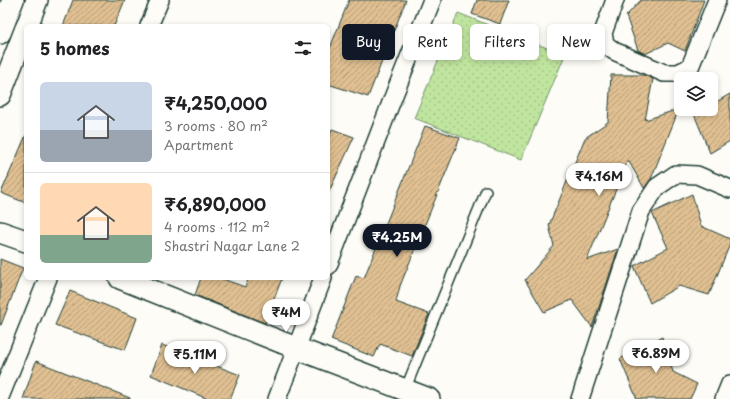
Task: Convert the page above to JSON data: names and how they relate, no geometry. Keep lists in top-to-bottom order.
{
  "page": {
    "chip": [
      "Buy",
      "Rent",
      "Filters",
      "New"
    ],
    "heading": "5 homes",
    "list": [
      {
        "name": "₹4,250,000",
        "note": "3 rooms · 80 m² · Apartment"
      },
      {
        "name": "₹6,890,000",
        "note": "4 rooms · 112 m² · Shastri Nagar Lane 2"
      }
    ],
    "price": [
      "₹4.16M",
      "₹4.25M",
      "₹4M",
      "₹6.89M",
      "₹5.11M"
    ]
  }
}
